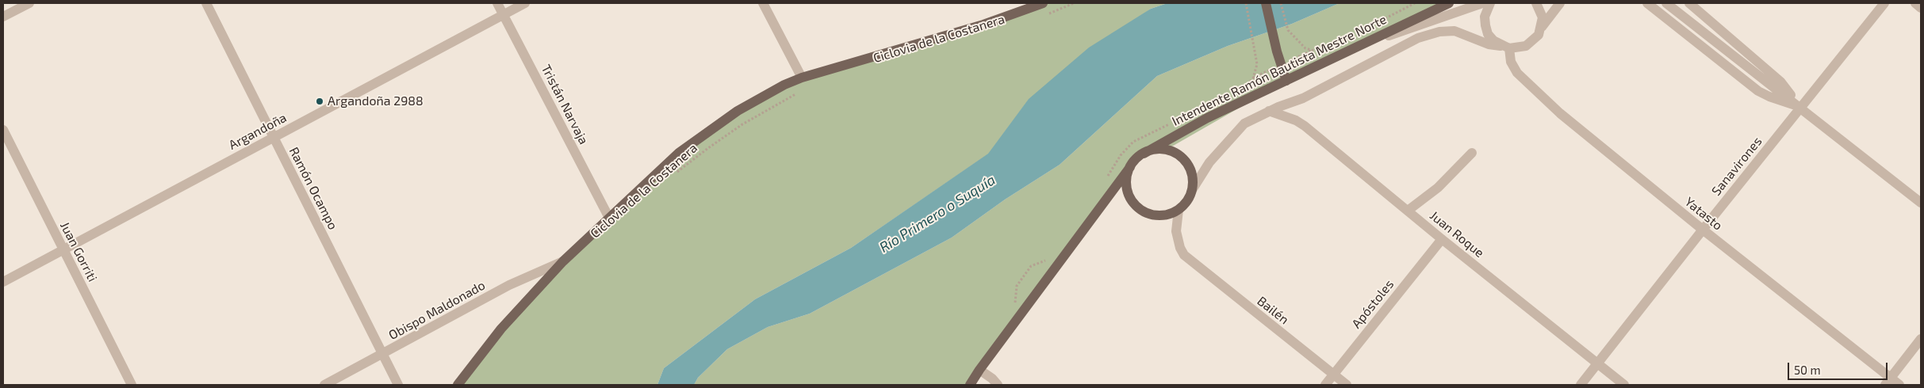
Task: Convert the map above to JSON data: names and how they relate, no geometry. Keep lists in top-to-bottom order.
{
  "streets": {
    "main road": ["Intendente Ramón Bautista Mestre Norte"],
    "street": [
      "Tristán Narvaja",
      "Argandoña",
      "Sanavirones",
      "Ramón Ocampo",
      "Yatasto",
      "Juan Roque",
      "Juan Gorriti",
      "Apóstoles",
      "Obispo Maldonado",
      "Bailén"
    ],
    "path": ["Ciclovia de la Costanera"]
  },
  "crossings": [
    ["Intendente Ramón Bautista Mestre Norte", "Bailén"],
    ["Tristán Narvaja", "Argandoña"],
    ["Argandoña", "Ramón Ocampo"],
    ["Argandoña", "Juan Gorriti"],
    ["Sanavirones", "Yatasto"],
    ["Sanavirones", "Juan Roque"],
    ["Ramón Ocampo", "Obispo Maldonado"],
    ["Juan Roque", "Apóstoles"],
    ["Apóstoles", "Bailén"]
  ],
  "water": ["Río Primero o Suquía"],
  "places": ["Argandoña 2988"],
  "scale_bar": "50 m"
}
